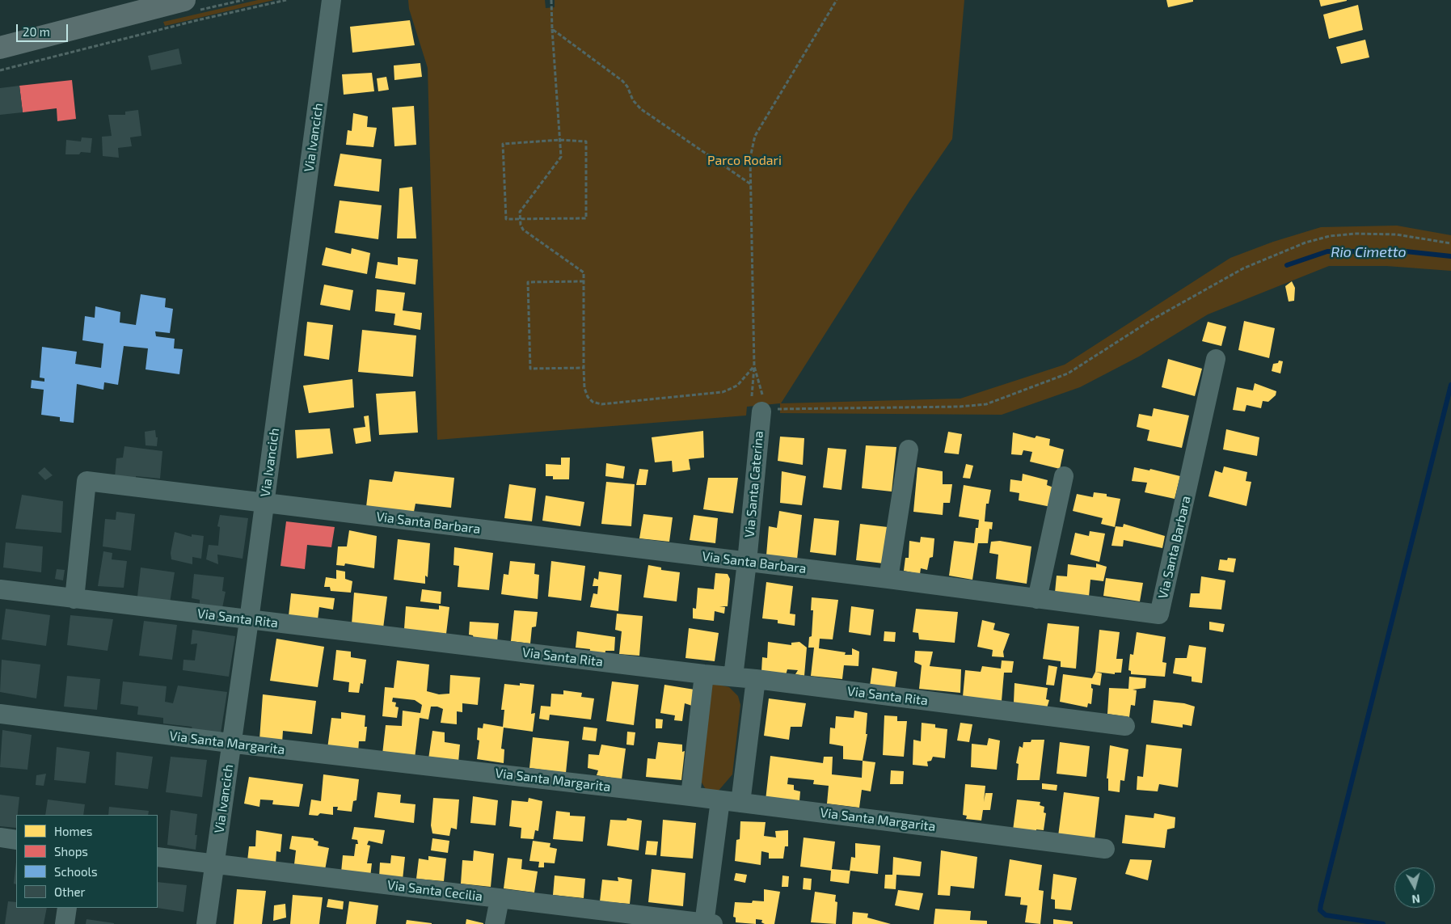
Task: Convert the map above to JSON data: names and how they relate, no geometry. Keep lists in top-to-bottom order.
{
  "streets": {
    "street": [
      "Via Ivancich",
      "Via Santa Caterina",
      "Via Santa Barbara",
      "Via Santa Rita",
      "Via Santa Margarita",
      "Via Santa Cecilia"
    ]
  },
  "crossings": [
    ["Via Ivancich", "Via Santa Barbara"],
    ["Via Ivancich", "Via Santa Rita"],
    ["Via Ivancich", "Via Santa Margarita"],
    ["Via Ivancich", "Via Santa Cecilia"],
    ["Via Santa Caterina", "Via Santa Barbara"],
    ["Via Santa Caterina", "Via Santa Rita"],
    ["Via Santa Barbara", "Via Santa Rita"]
  ],
  "water": ["Rio Cimetto"],
  "parks": ["Parco Rodari"],
  "legend": [
    "Homes",
    "Shops",
    "Schools",
    "Other"
  ],
  "scale_bar": "20 m",
  "north": "bottom"
}
